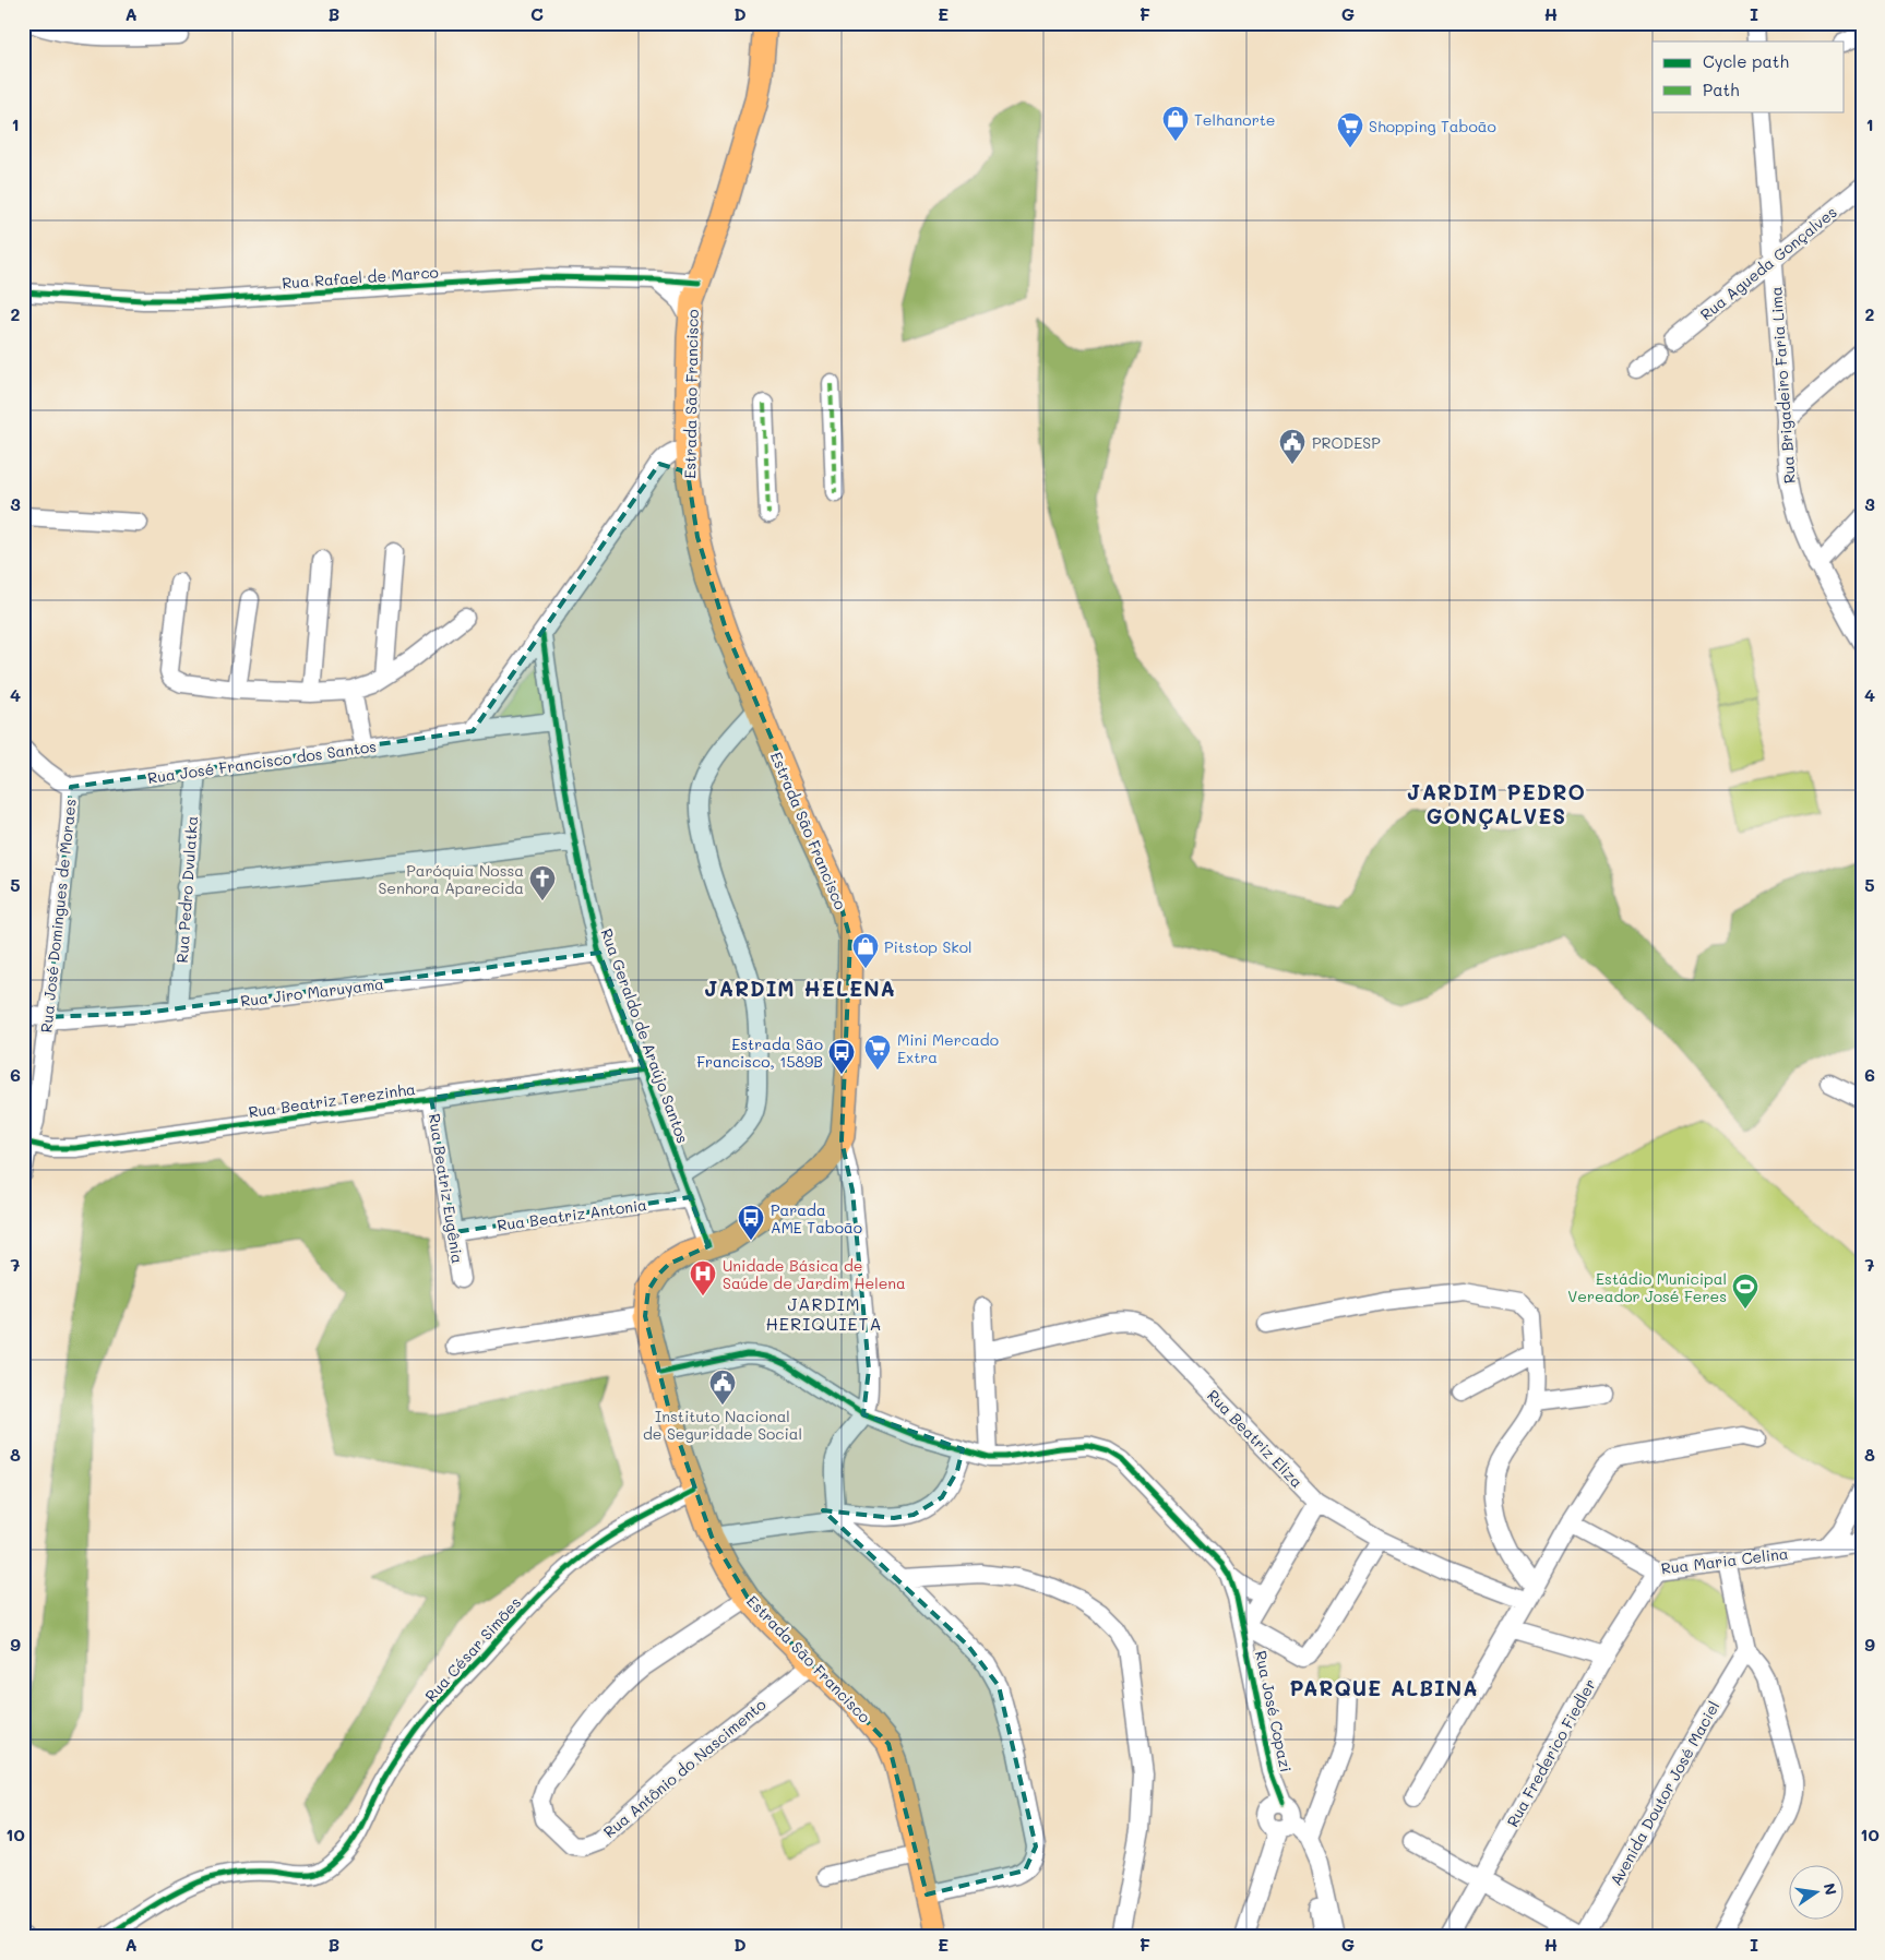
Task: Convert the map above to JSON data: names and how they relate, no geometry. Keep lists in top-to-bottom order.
{
  "streets": {
    "main road": ["Estrada São Francisco"],
    "street": [
      "Rua Agueda Gonçalves",
      "Rua Rafael de Marco",
      "Rua Brigadeiro Faria Lima",
      "Rua José Francisco dos Santos",
      "Rua Pedro Dvulatka",
      "Rua José Domingues de Moraes",
      "Rua Jiro Maruyama",
      "Rua Geraldo de Araújo Santos",
      "Rua Beatriz Terezinha",
      "Rua Beatriz Eugênia",
      "Rua Beatriz Antonia",
      "Rua Beatriz Eliza",
      "Rua Maria Celina",
      "Rua César Simões",
      "Rua José Copazi",
      "Rua Frederico Fiedler",
      "Rua Antônio do Nascimento",
      "Avenida Doutor José Maciel"
    ]
  },
  "crossings": [
    ["Rua Agueda Gonçalves", "Rua Brigadeiro Faria Lima"],
    ["Rua Rafael de Marco", "Estrada São Francisco"],
    ["Estrada São Francisco", "Rua Geraldo de Araújo Santos"],
    ["Estrada São Francisco", "Rua César Simões"],
    ["Estrada São Francisco", "Rua Antônio do Nascimento"],
    ["Rua José Francisco dos Santos", "Rua Pedro Dvulatka"],
    ["Rua José Francisco dos Santos", "Rua José Domingues de Moraes"],
    ["Rua José Francisco dos Santos", "Rua Geraldo de Araújo Santos"],
    ["Rua Pedro Dvulatka", "Rua Jiro Maruyama"],
    ["Rua José Domingues de Moraes", "Rua Jiro Maruyama"],
    ["Rua José Domingues de Moraes", "Rua Beatriz Terezinha"],
    ["Rua Jiro Maruyama", "Rua Geraldo de Araújo Santos"],
    ["Rua Geraldo de Araújo Santos", "Rua Beatriz Terezinha"],
    ["Rua Geraldo de Araújo Santos", "Rua Beatriz Antonia"],
    ["Rua Beatriz Terezinha", "Rua Beatriz Eugênia"],
    ["Rua Beatriz Eugênia", "Rua Beatriz Antonia"],
    ["Rua Maria Celina", "Rua Frederico Fiedler"]
  ],
  "districts": [
    "JARDIM PEDRO GONÇALVES",
    "JARDIM HELENA",
    "JARDIM HERIQUIETA",
    "PARQUE ALBINA"
  ],
  "places": {
    "shop": ["Telhanorte", "Pitstop Skol"],
    "supermarket": ["Shopping Taboão", "Mini Mercado Extra"],
    "public building": ["PRODESP", "Instituto Nacional de Seguridade Social"],
    "church": ["Paróquia Nossa Senhora Aparecida"],
    "bus stop": ["Estrada São Francisco, 1589B", "Parada AME Taboão"],
    "hospital": ["Unidade Básica de Saúde de Jardim Helena"],
    "sports": ["Estádio Municipal Vereador José Feres"]
  },
  "legend": ["Cycle path", "Path"],
  "north": "right",
  "grid": {
    "columns": [
      "A",
      "B",
      "C",
      "D",
      "E",
      "F",
      "G",
      "H",
      "I"
    ],
    "rows": [
      "1",
      "2",
      "3",
      "4",
      "5",
      "6",
      "7",
      "8",
      "9",
      "10"
    ]
  }
}
